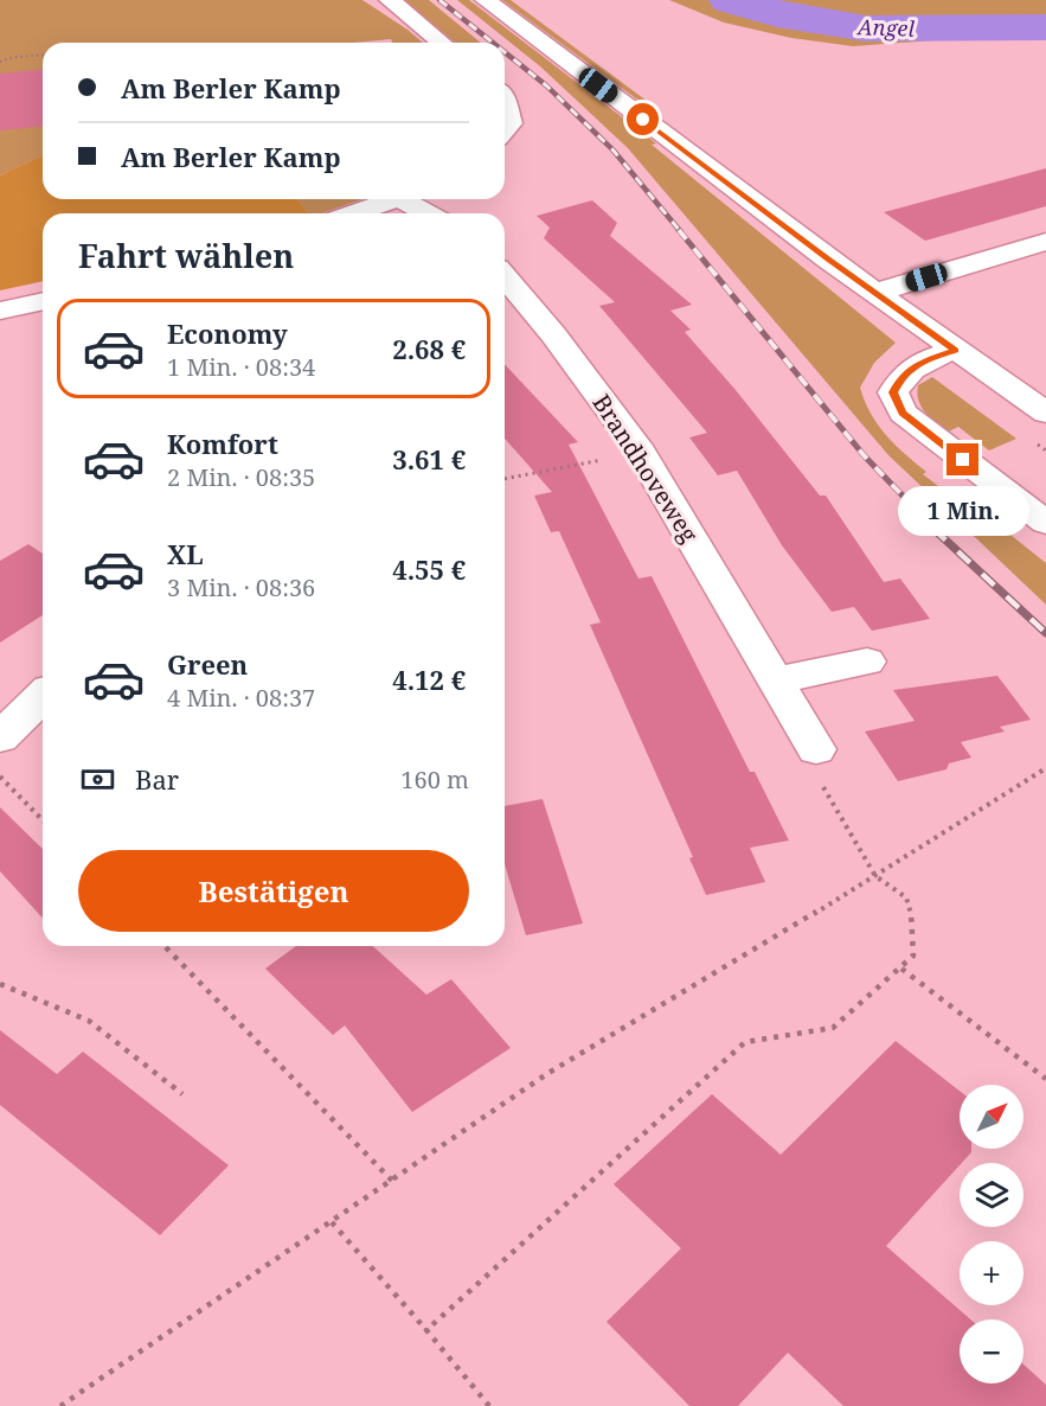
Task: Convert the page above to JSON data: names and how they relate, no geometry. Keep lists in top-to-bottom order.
{
  "streets": {
    "street": ["Brandhoveweg"]
  },
  "water": ["Angel"],
  "north": "top right",
  "page": {
    "banner": ["Am Berler Kamp", "Am Berler Kamp"],
    "heading": "Fahrt wählen",
    "list": [
      {
        "name": "Economy",
        "note": "1 Min. · 08:34",
        "value": "2.68 €"
      },
      {
        "name": "Komfort",
        "note": "2 Min. · 08:35",
        "value": "3.61 €"
      },
      {
        "name": "XL",
        "note": "3 Min. · 08:36",
        "value": "4.55 €"
      },
      {
        "name": "Green",
        "note": "4 Min. · 08:37",
        "value": "4.12 €"
      }
    ],
    "bubble": "1 Min.",
    "pay": ["Bar", "160 m"],
    "buttons": "Bestätigen",
    "map_buttons": ["+", "−"]
  }
}
